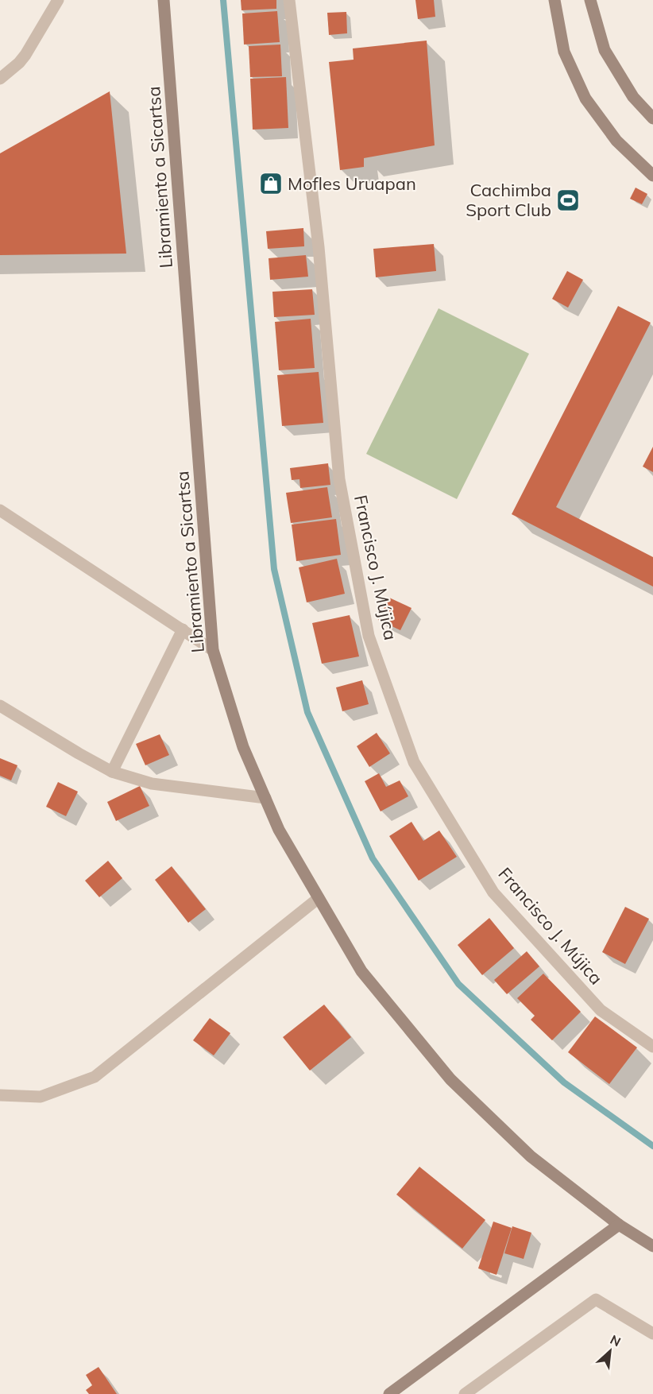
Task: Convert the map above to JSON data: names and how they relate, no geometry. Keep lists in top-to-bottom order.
{
  "streets": {
    "main road": ["Libramiento a Sicartsa"],
    "street": ["Francisco J. Mújica"]
  },
  "places": {
    "shop": ["Mofles Uruapan"],
    "sports": ["Cachimba Sport Club"]
  },
  "north": "top right"
}
